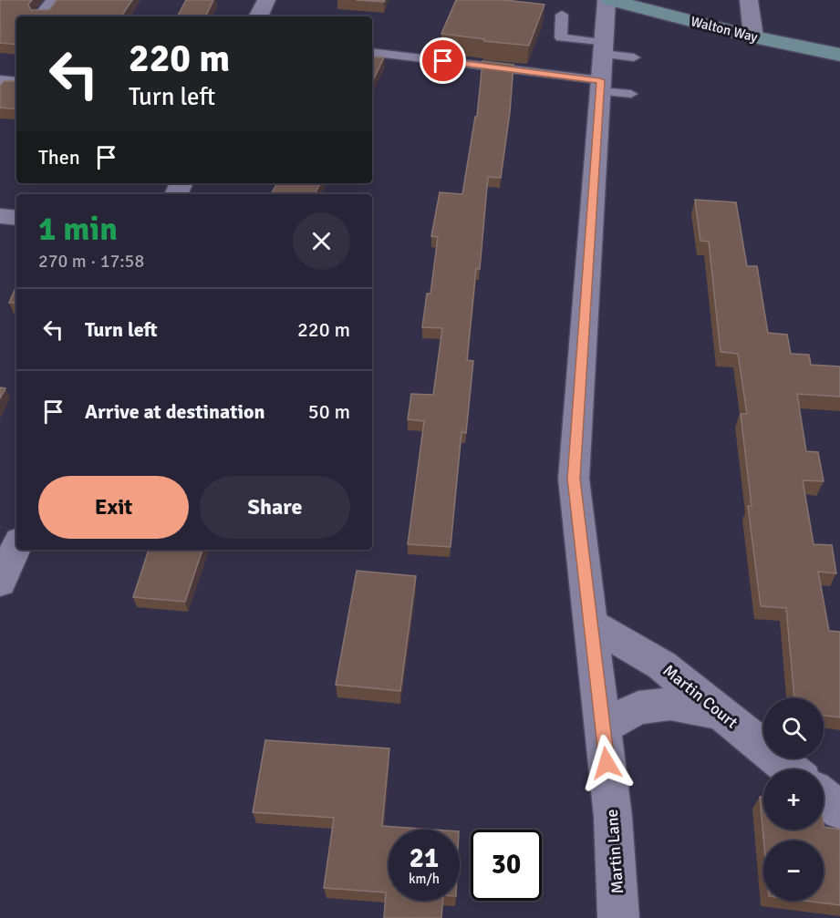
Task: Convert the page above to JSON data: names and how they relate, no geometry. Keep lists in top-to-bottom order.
{
  "streets": {
    "main road": ["Walton Way"],
    "street": ["Martin Court", "Martin Lane"]
  },
  "crossings": [
    ["Walton Way", "Martin Lane"],
    ["Martin Court", "Martin Lane"]
  ],
  "page": {
    "turn": ["220 m", "Turn left"],
    "then": "Then",
    "heading": ["1 min", "270 m · 17:58"],
    "list": [
      {
        "name": "Turn left",
        "value": "220 m"
      },
      {
        "name": "Arrive at destination",
        "value": "50 m"
      }
    ],
    "buttons": ["Exit", "Share"],
    "map_buttons": ["+", "−"],
    "speed": "21 km/h",
    "limit": "30"
  }
}
